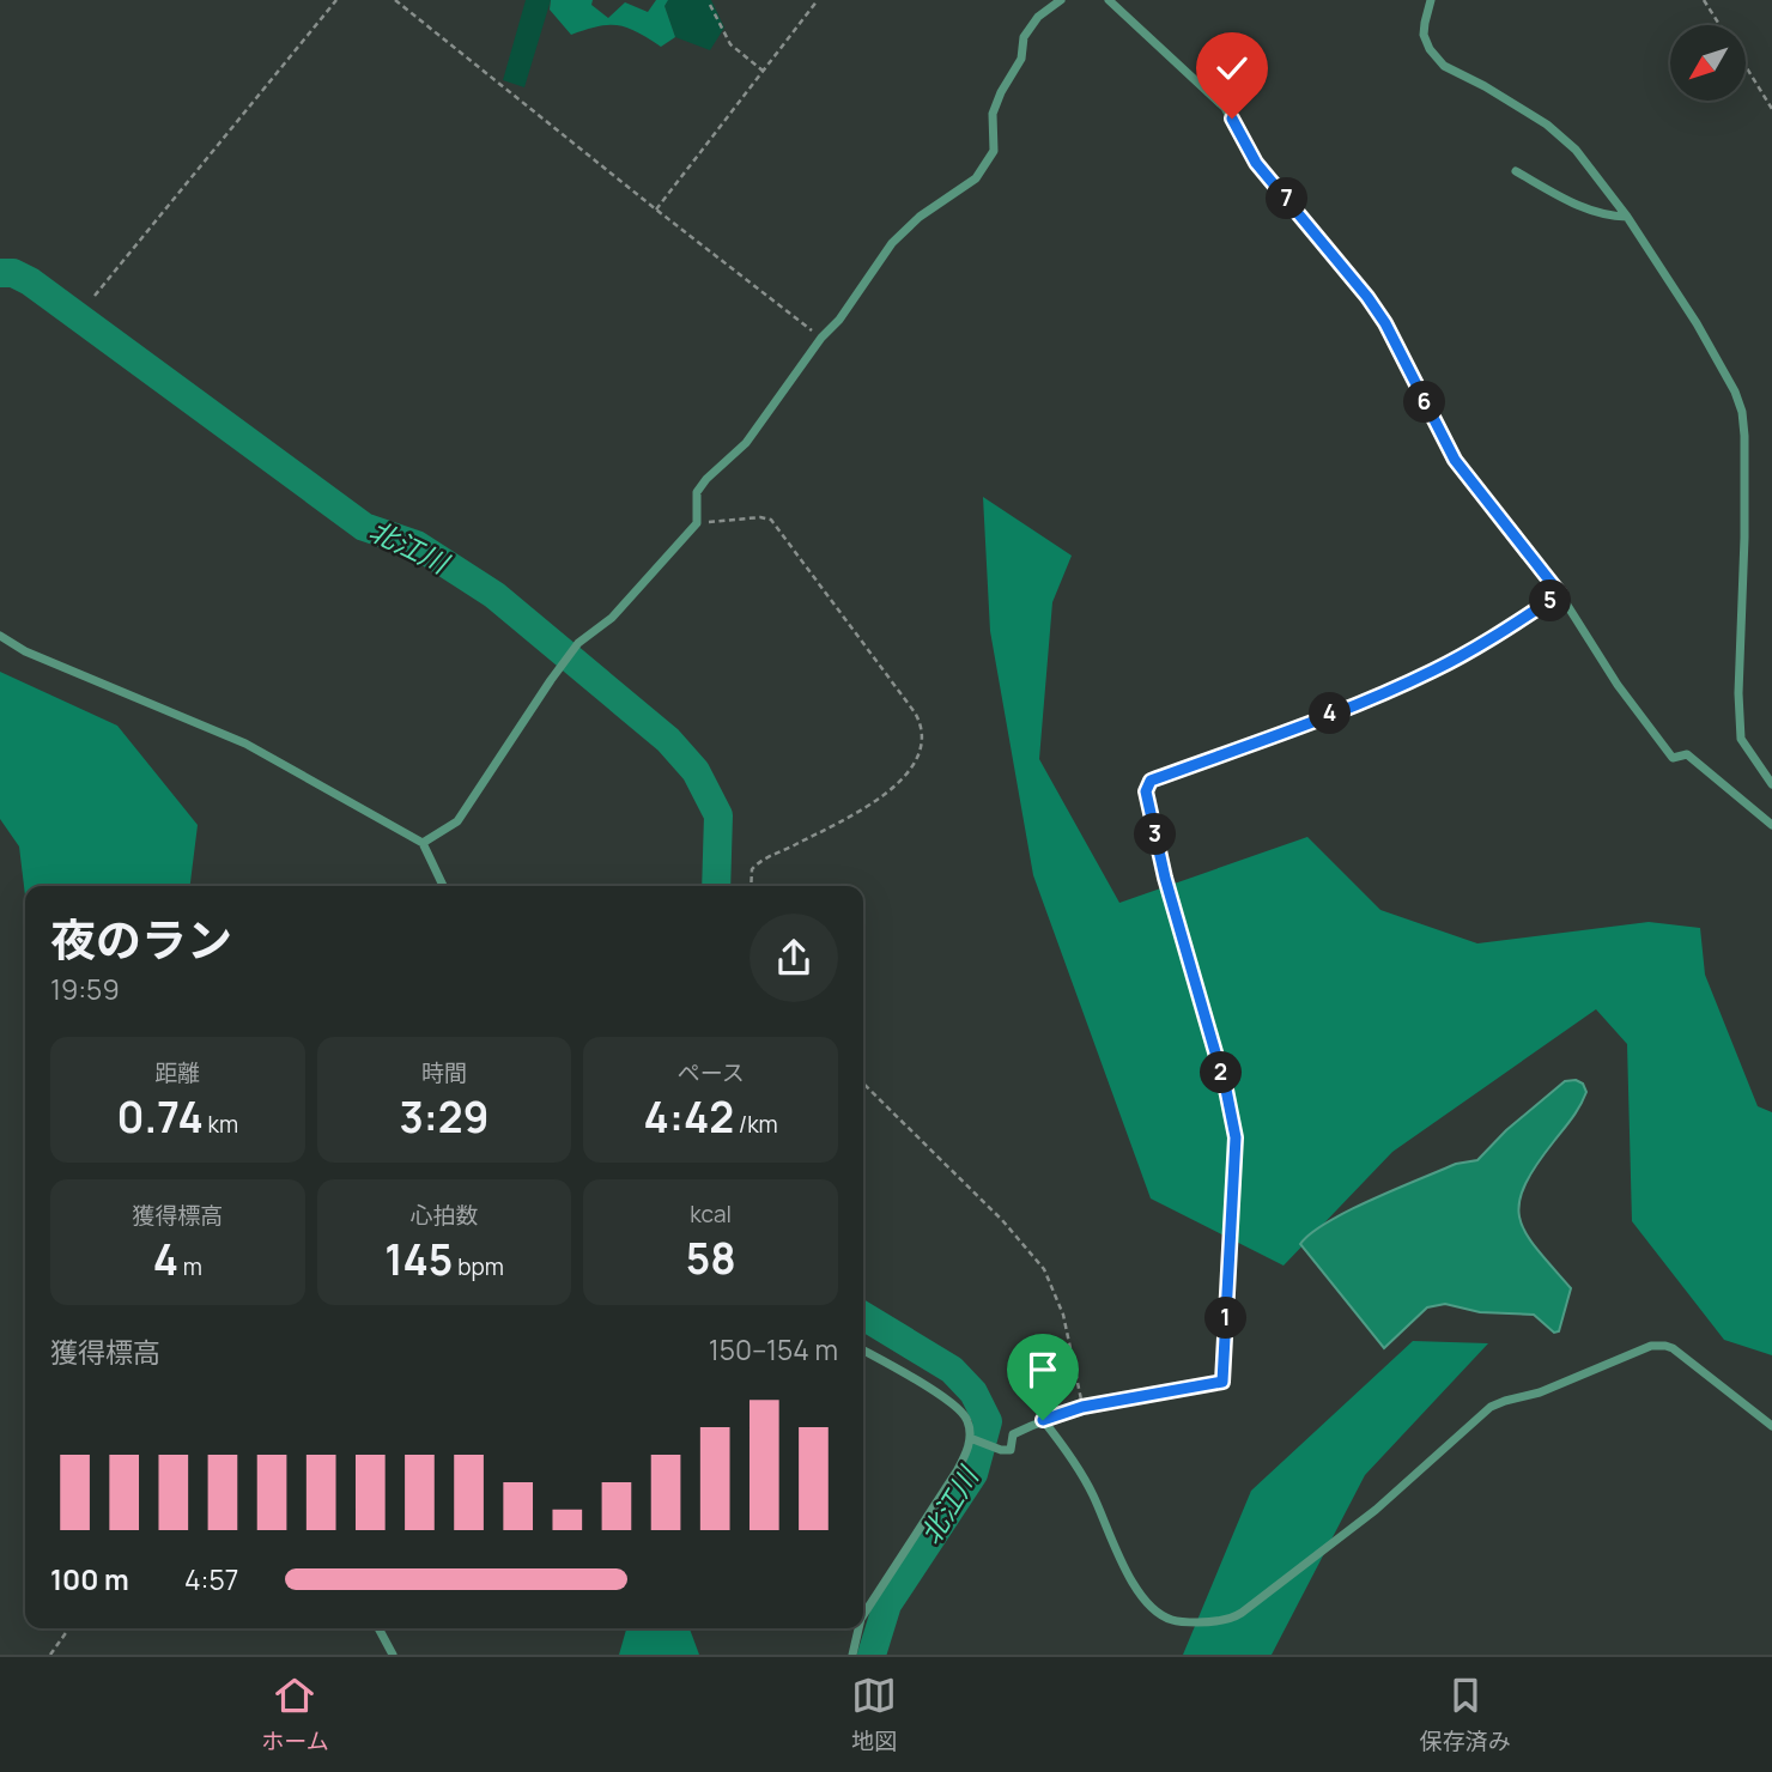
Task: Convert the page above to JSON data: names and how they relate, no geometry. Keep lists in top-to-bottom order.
{
  "water": ["北江川"],
  "north": "bottom left",
  "page": {
    "pins": [
      "7",
      "6",
      "5",
      "4",
      "3",
      "2",
      "1"
    ],
    "heading": ["夜のラン", "19:59"],
    "stats": [
      ["距離", "0.74 km"],
      ["時間", "3:29"],
      ["ペース", "4:42 /km"],
      ["獲得標高", "4 m"],
      ["心拍数", "145 bpm"],
      ["kcal", "58"]
    ],
    "chart": ["獲得標高", "150–154 m"],
    "list": [
      {
        "name": "100 m",
        "note": "4:57"
      }
    ],
    "tabs": ["ホーム", "地図", "保存済み"]
  }
}
